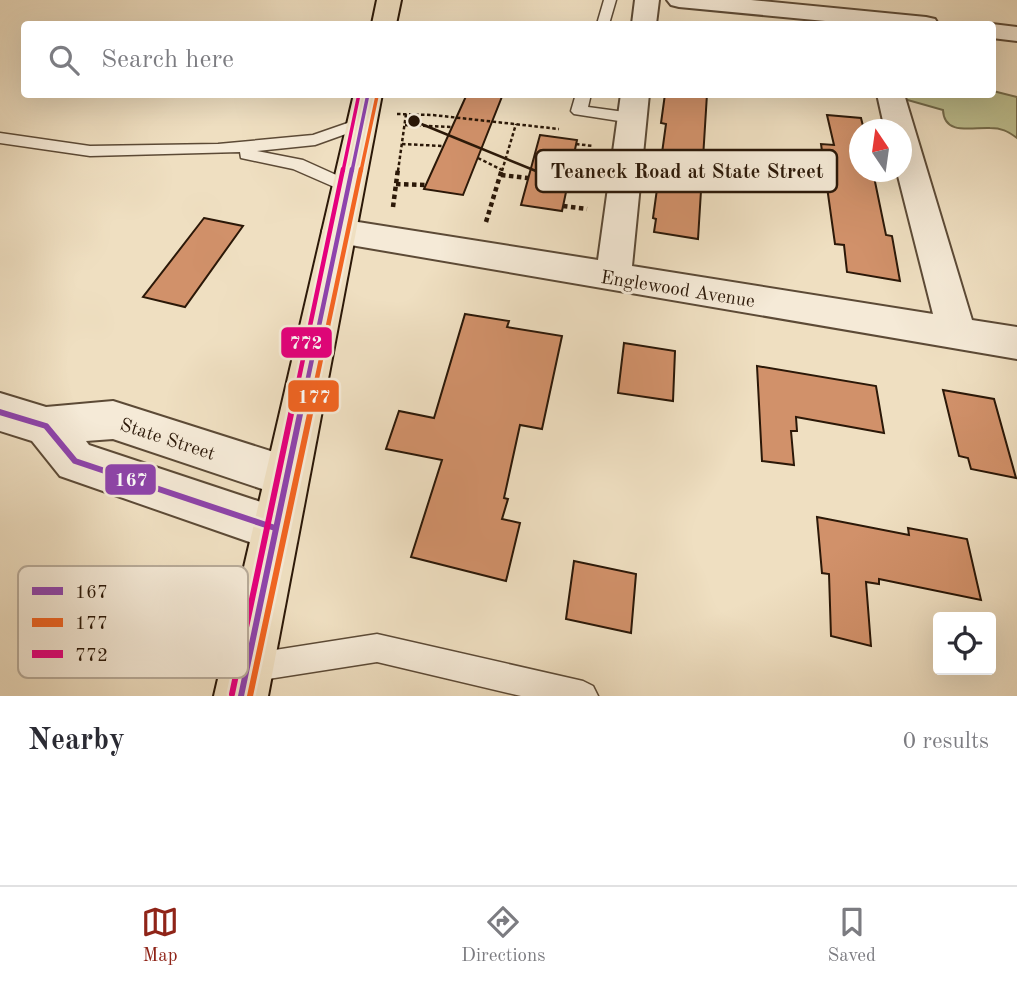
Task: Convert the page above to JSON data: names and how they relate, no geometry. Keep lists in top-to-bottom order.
{
  "streets": {
    "street": ["Englewood Avenue", "State Street"]
  },
  "places": ["Teaneck Road at State Street"],
  "lines": ["transit line 167", "transit line 177", "transit line 772"],
  "legend": ["167", "177", "772"],
  "north": "top",
  "page": {
    "search": "Search here",
    "heading": ["Nearby", "0 results"],
    "nav": ["Map", "Directions", "Saved"]
  }
}
